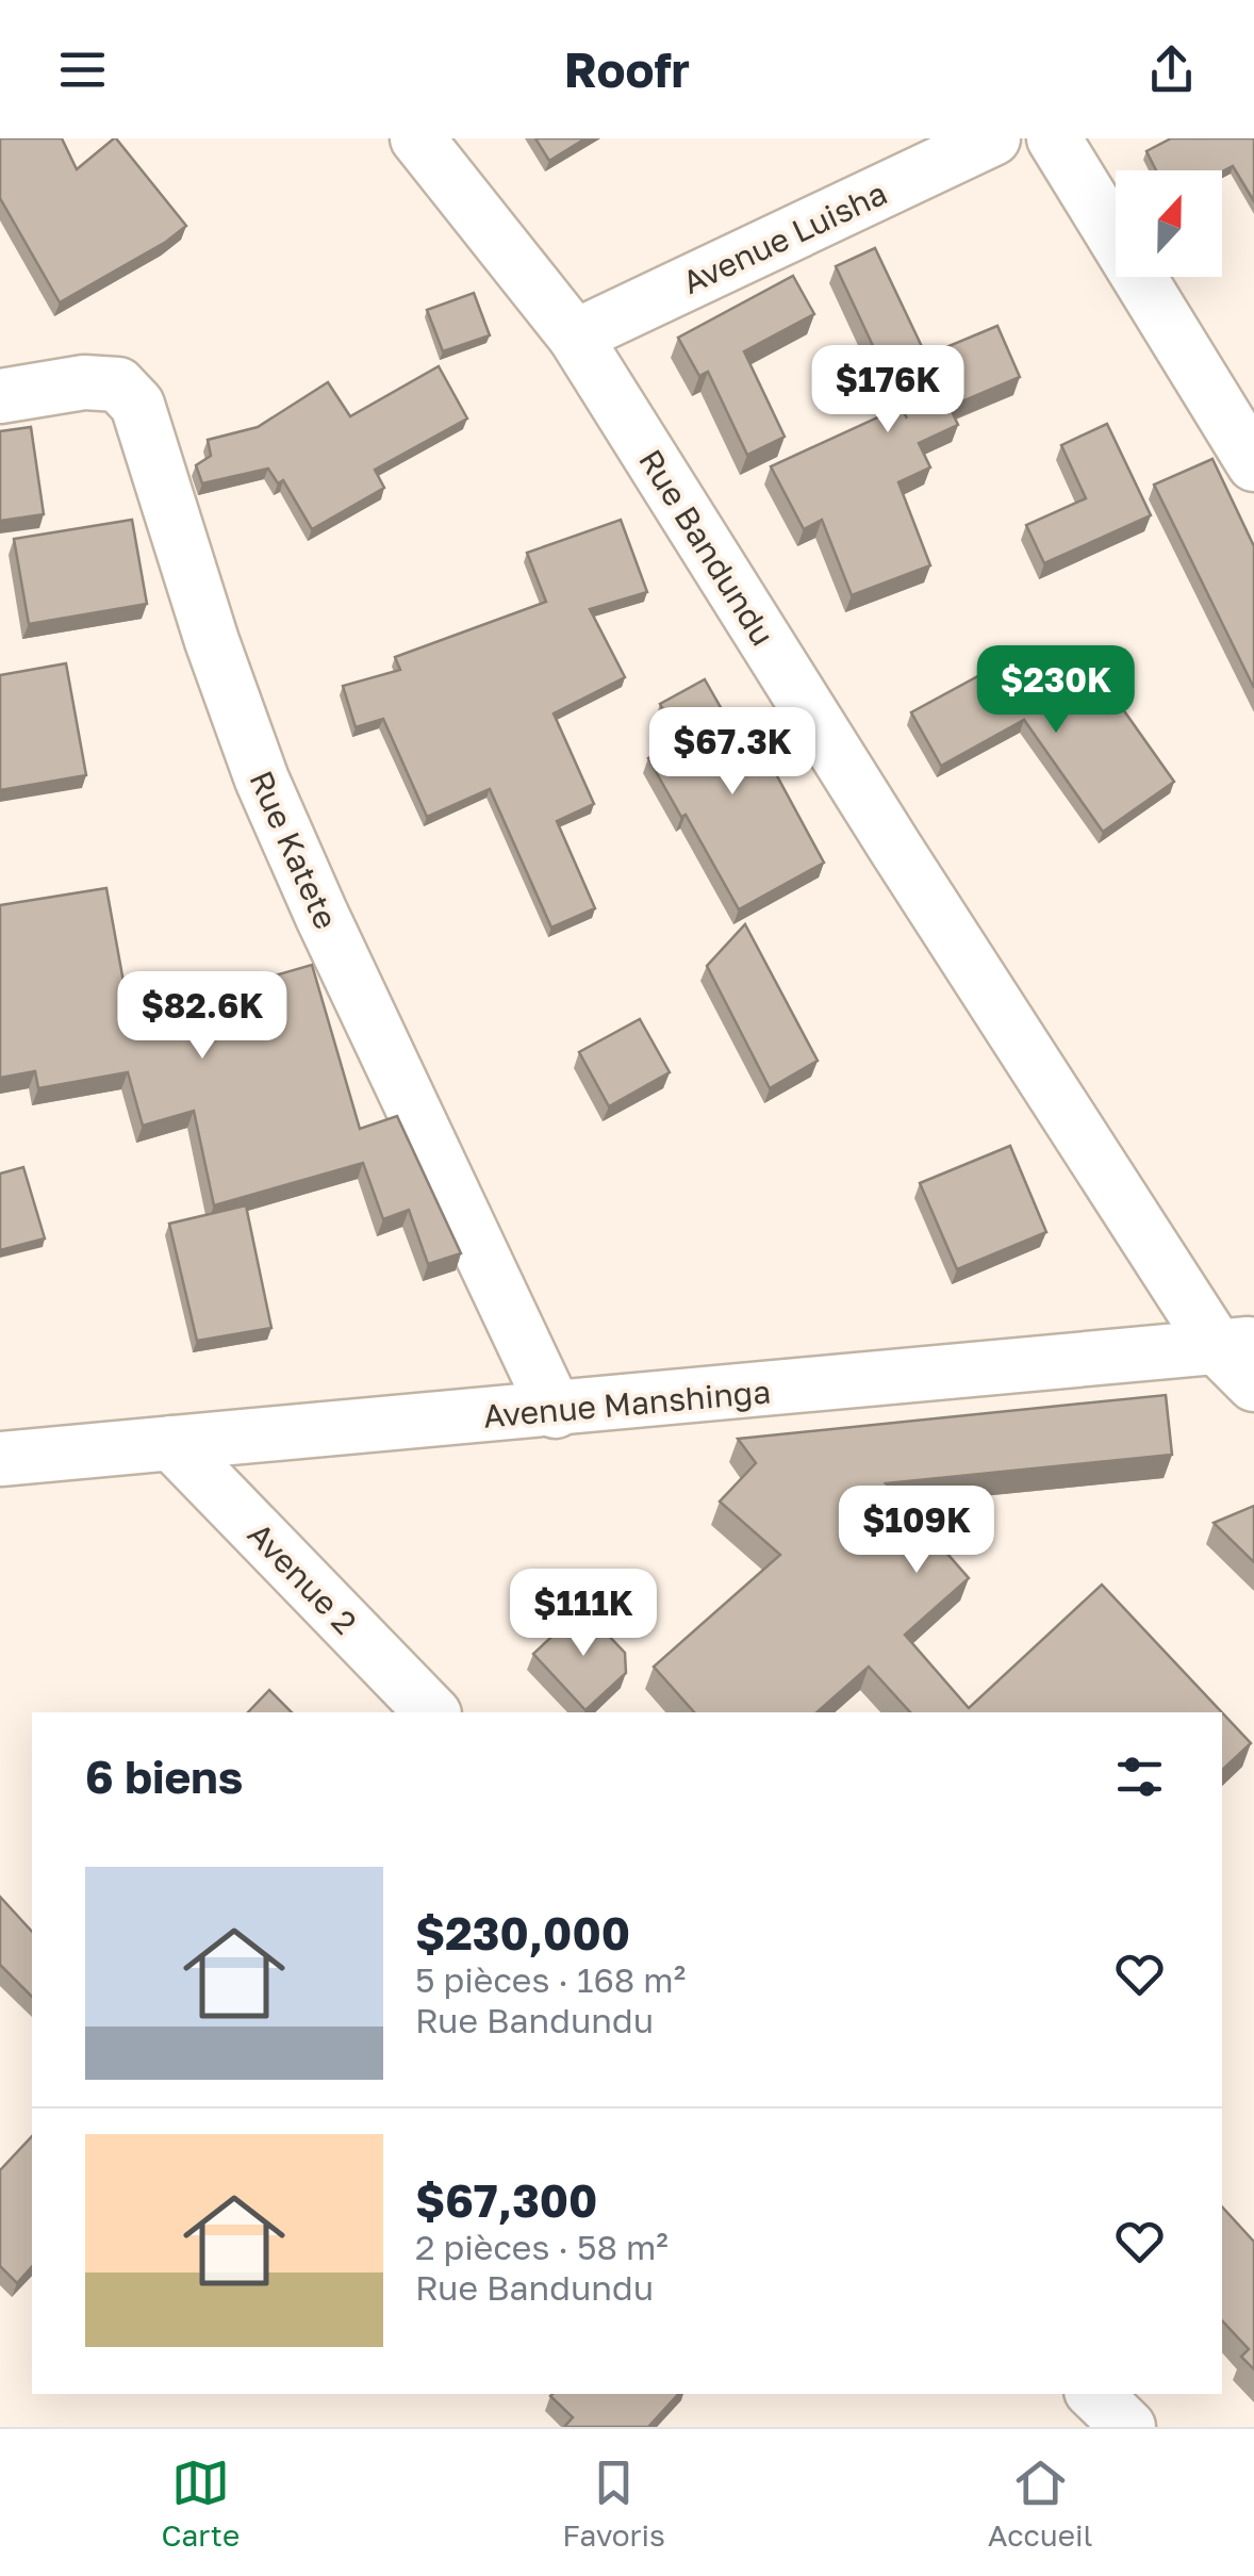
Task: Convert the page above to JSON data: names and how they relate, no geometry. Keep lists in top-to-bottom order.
{
  "streets": {
    "street": [
      "Avenue Luisha",
      "Rue Bandundu",
      "Rue Katete",
      "Avenue Manshinga",
      "Avenue 2"
    ]
  },
  "crossings": [
    ["Avenue Luisha", "Rue Bandundu"],
    ["Rue Bandundu", "Avenue Manshinga"],
    ["Rue Katete", "Avenue Manshinga"],
    ["Avenue Manshinga", "Avenue 2"]
  ],
  "north": "top",
  "page": {
    "header": "Roofr",
    "price": [
      "$176K",
      "$230K",
      "$67.3K",
      "$82.6K",
      "$109K",
      "$111K"
    ],
    "heading": "6 biens",
    "list": [
      {
        "name": "$230,000",
        "note": "5 pièces · 168 m² · Rue Bandundu"
      },
      {
        "name": "$67,300",
        "note": "2 pièces · 58 m² · Rue Bandundu"
      }
    ],
    "tabs": ["Carte", "Favoris", "Accueil"]
  }
}
